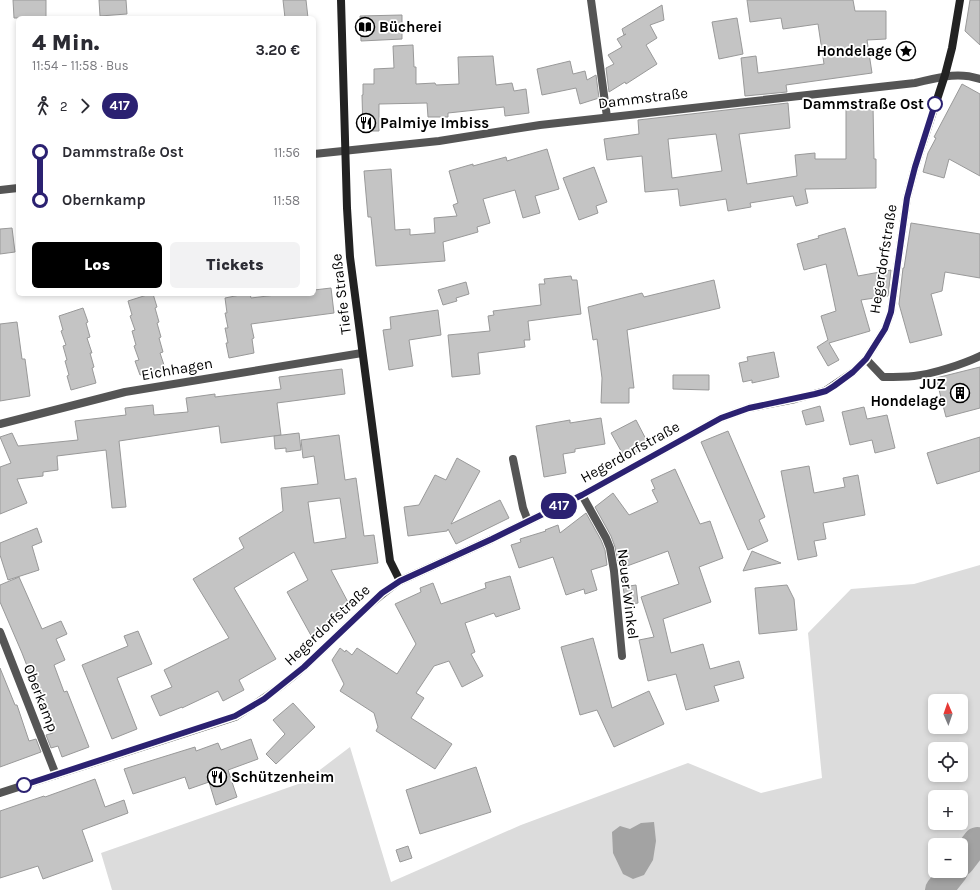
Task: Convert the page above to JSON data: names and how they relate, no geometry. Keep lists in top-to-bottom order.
{
  "streets": {
    "main road": ["Hegerdorfstraße", "Tiefe Straße"],
    "street": [
      "Dammstraße",
      "Eichhagen",
      "Neuer Winkel",
      "Oberkamp"
    ]
  },
  "crossings": [
    ["Dammstraße", "Hegerdorfstraße"],
    ["Dammstraße", "Tiefe Straße"],
    ["Hegerdorfstraße", "Tiefe Straße"],
    ["Hegerdorfstraße", "Neuer Winkel"],
    ["Hegerdorfstraße", "Oberkamp"],
    ["Tiefe Straße", "Eichhagen"]
  ],
  "places": {
    "library": ["Bücherei"],
    "place": ["Hondelage"],
    "other": ["Dammstraße Ost"],
    "restaurant": ["Palmiye Imbiss", "Schützenheim"],
    "building": ["JUZ Hondelage"]
  },
  "lines": ["bus line 417"],
  "north": "top",
  "page": {
    "on_map": "417",
    "heading": ["4 Min.", "11:54 – 11:58 · Bus", "3.20 €"],
    "legs": ["2", "417"],
    "list": [
      {
        "name": "Dammstraße Ost",
        "value": "11:56"
      },
      {
        "name": "Obernkamp",
        "value": "11:58"
      }
    ],
    "buttons": ["Los", "Tickets"],
    "map_buttons": ["+", "−"]
  }
}
